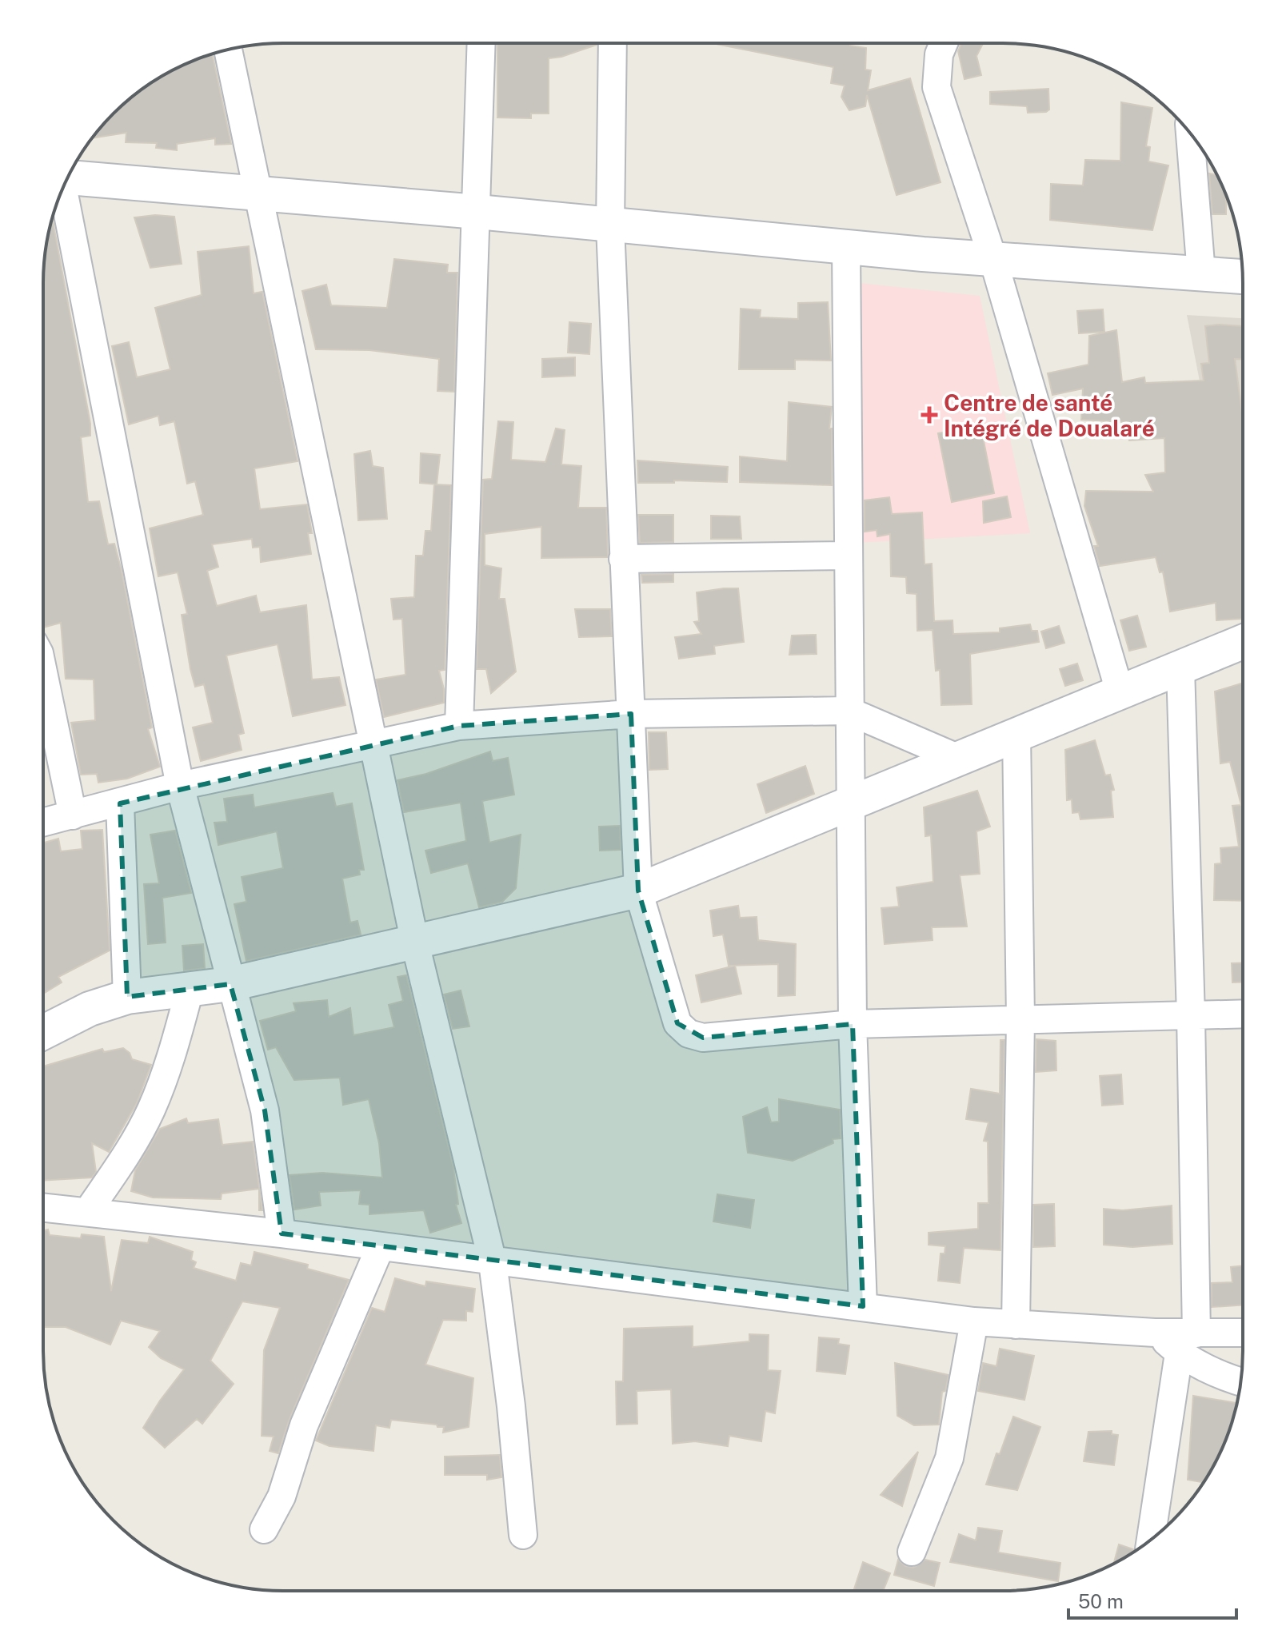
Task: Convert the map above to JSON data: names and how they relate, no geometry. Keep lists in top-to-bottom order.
{
  "places": {
    "health": ["Centre de santé Intégré de Doualaré"]
  },
  "scale_bar": "50 m"
}
